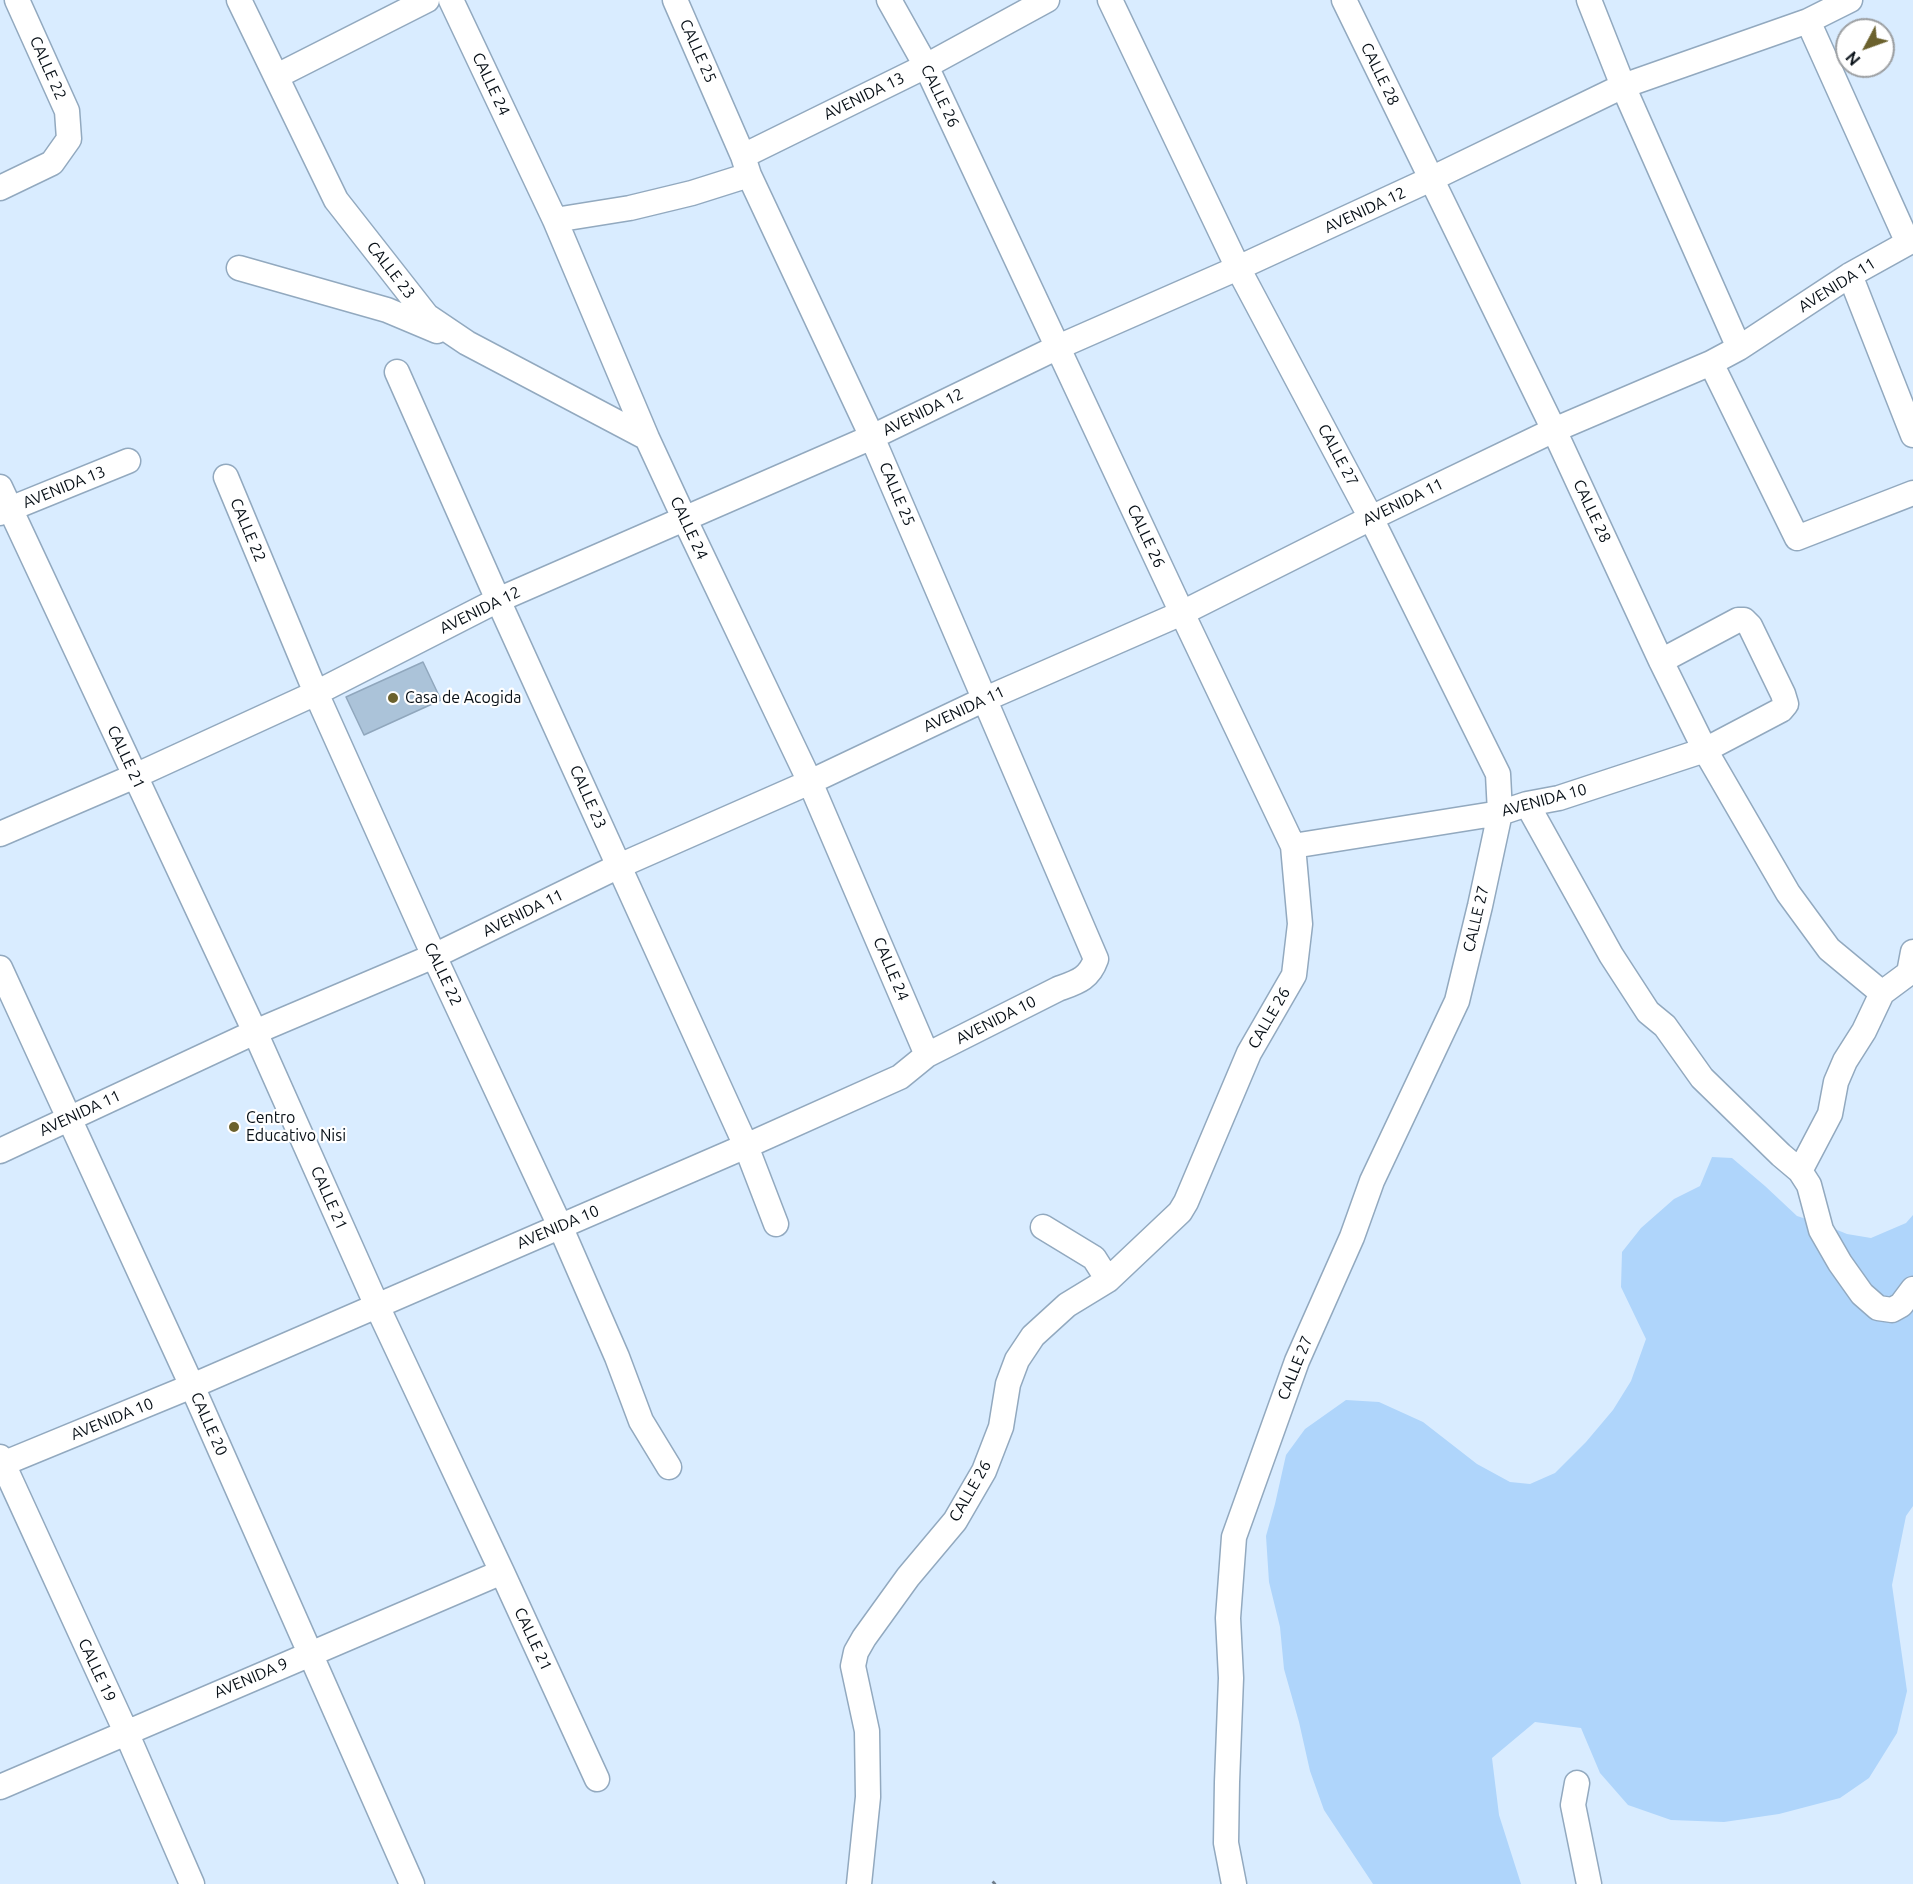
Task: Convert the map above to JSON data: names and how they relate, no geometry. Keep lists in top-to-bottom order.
{
  "streets": {
    "street": [
      "CALLE 25",
      "CALLE 22",
      "CALLE 28",
      "CALLE 24",
      "AVENIDA 13",
      "CALLE 26",
      "AVENIDA 12",
      "CALLE 23",
      "AVENIDA 11",
      "CALLE 27",
      "CALLE 21",
      "AVENIDA 10",
      "CALLE 20",
      "CALLE 19",
      "AVENIDA 9"
    ]
  },
  "crossings": [
    ["CALLE 25", "AVENIDA 13"],
    ["CALLE 25", "AVENIDA 12"],
    ["CALLE 25", "AVENIDA 11"],
    ["CALLE 25", "AVENIDA 10"],
    ["CALLE 22", "AVENIDA 12"],
    ["CALLE 22", "AVENIDA 11"],
    ["CALLE 22", "AVENIDA 10"],
    ["CALLE 28", "AVENIDA 12"],
    ["CALLE 28", "AVENIDA 11"],
    ["CALLE 28", "AVENIDA 10"],
    ["CALLE 24", "AVENIDA 13"],
    ["CALLE 24", "AVENIDA 12"],
    ["CALLE 24", "CALLE 23"],
    ["CALLE 24", "AVENIDA 11"],
    ["CALLE 24", "AVENIDA 10"],
    ["AVENIDA 13", "CALLE 26"],
    ["AVENIDA 13", "CALLE 21"],
    ["CALLE 26", "AVENIDA 12"],
    ["CALLE 26", "AVENIDA 11"],
    ["CALLE 26", "AVENIDA 10"],
    ["AVENIDA 12", "CALLE 23"],
    ["AVENIDA 12", "CALLE 27"],
    ["AVENIDA 12", "CALLE 21"],
    ["CALLE 23", "AVENIDA 11"],
    ["CALLE 23", "AVENIDA 10"],
    ["AVENIDA 11", "CALLE 27"],
    ["AVENIDA 11", "CALLE 21"],
    ["AVENIDA 11", "CALLE 20"],
    ["CALLE 27", "AVENIDA 10"],
    ["CALLE 21", "AVENIDA 10"],
    ["CALLE 21", "AVENIDA 9"],
    ["AVENIDA 10", "CALLE 20"],
    ["AVENIDA 10", "CALLE 19"],
    ["CALLE 20", "AVENIDA 9"],
    ["CALLE 19", "AVENIDA 9"]
  ],
  "places": ["Casa de Acogida", "Centro Educativo Nisi"],
  "north": "bottom left"
}
